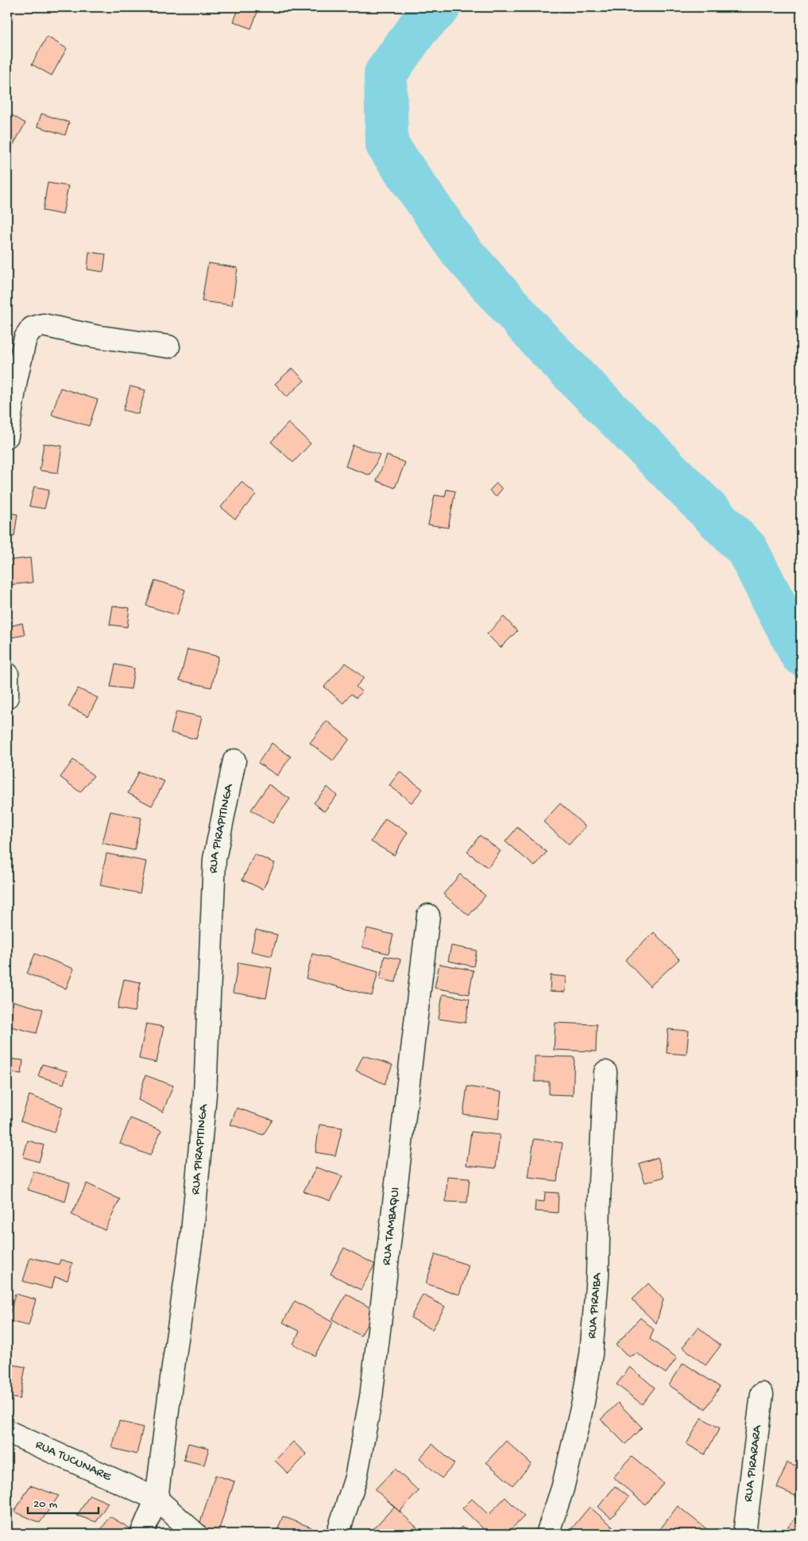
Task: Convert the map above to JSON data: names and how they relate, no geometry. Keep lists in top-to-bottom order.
{
  "streets": {
    "street": [
      "RUA PIRAPITINGA",
      "RUA TAMBAQUI",
      "RUA PIRAIBA",
      "RUA TUCUNARE",
      "RUA PIRARARA"
    ]
  },
  "crossings": [
    ["RUA PIRAPITINGA", "RUA TUCUNARE"]
  ],
  "scale_bar": "20 m"
}
